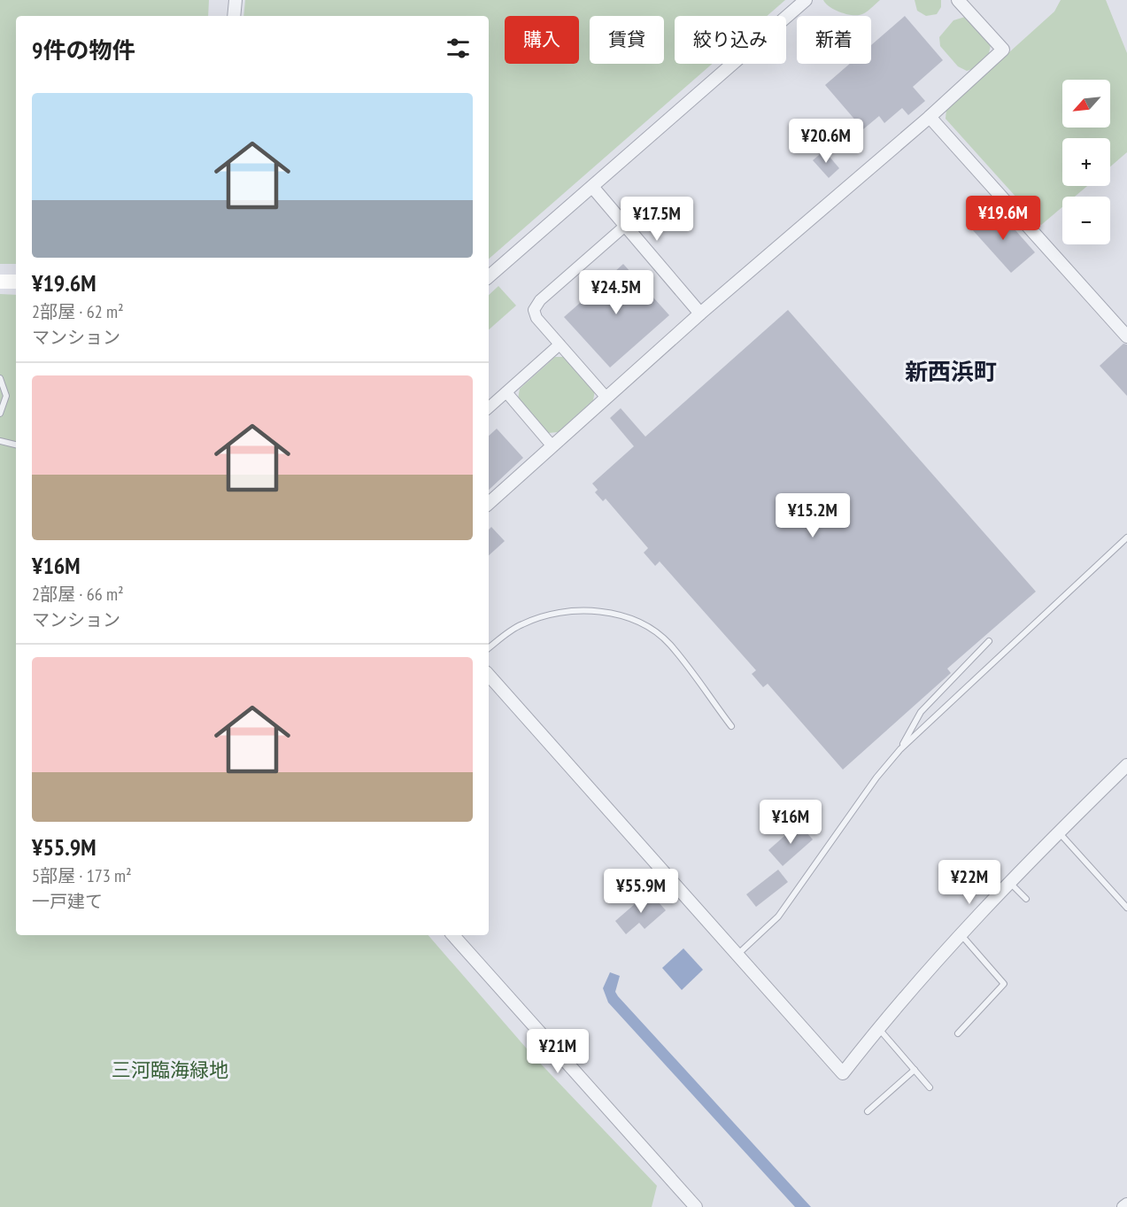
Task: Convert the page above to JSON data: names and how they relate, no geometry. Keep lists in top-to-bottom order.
{
  "districts": ["新西浜町"],
  "parks": ["三河臨海緑地"],
  "north": "bottom left",
  "page": {
    "chip": [
      "購入",
      "賃貸",
      "絞り込み",
      "新着"
    ],
    "heading": "9件の物件",
    "map_buttons": ["+", "−"],
    "list": [
      {
        "name": "¥19.6M",
        "note": "2部屋 · 62 m² · マンション"
      },
      {
        "name": "¥16M",
        "note": "2部屋 · 66 m² · マンション"
      },
      {
        "name": "¥55.9M",
        "note": "5部屋 · 173 m² · 一戸建て"
      }
    ],
    "price": [
      "¥20.6M",
      "¥19.6M",
      "¥17.5M",
      "¥24.5M",
      "¥15.2M",
      "¥16M",
      "¥22M",
      "¥55.9M",
      "¥21M"
    ]
  }
}
